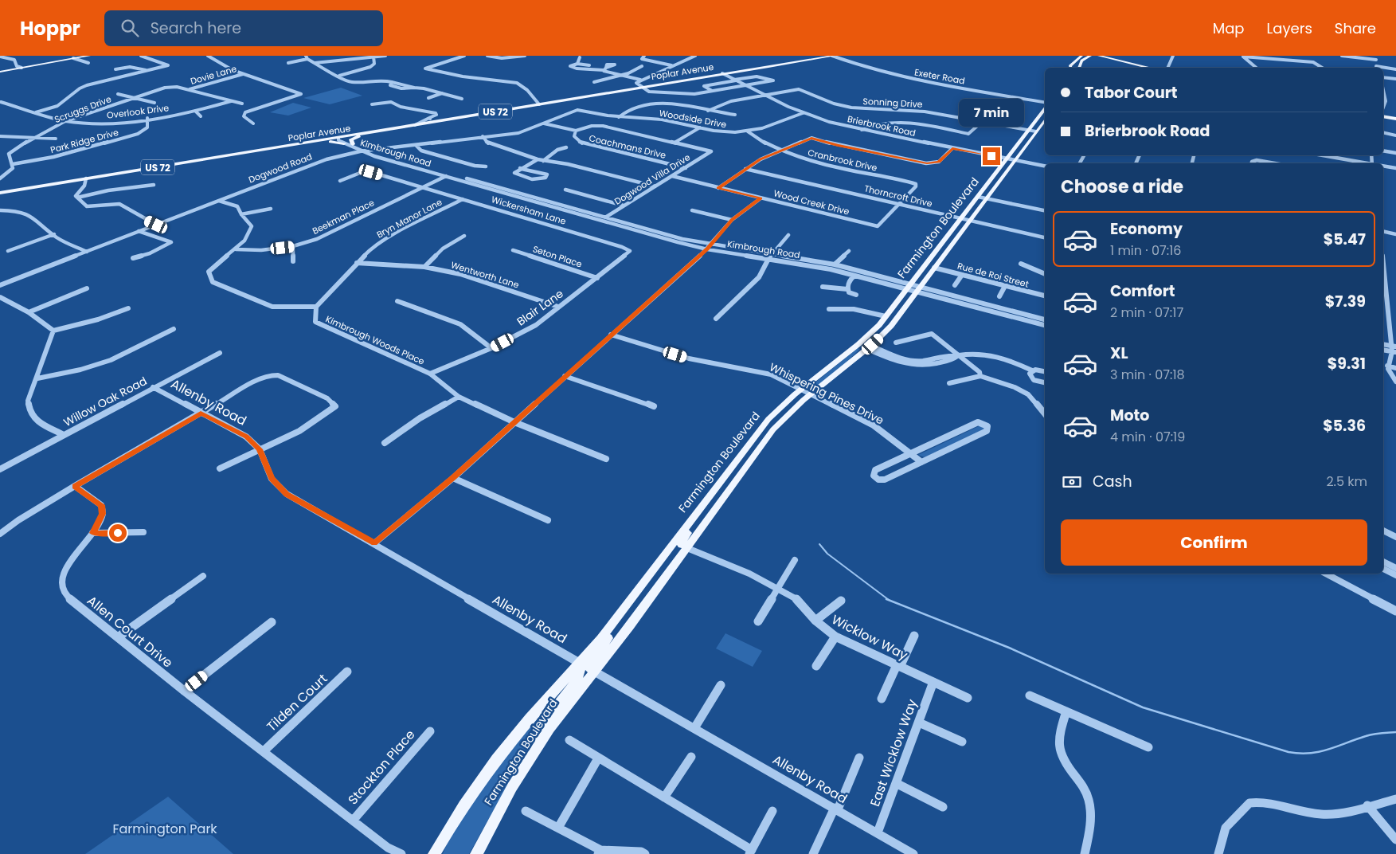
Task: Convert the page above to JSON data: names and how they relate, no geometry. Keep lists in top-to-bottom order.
{
  "streets": {
    "main road": ["Poplar Avenue", "US 72", "Farmington Boulevard"],
    "street": [
      "Dovie Lane",
      "Exeter Road",
      "Sonning Drive",
      "Scruggs Drive",
      "Overlook Drive",
      "Woodside Drive",
      "Brierbrook Road",
      "Park Ridge Drive",
      "Coachmans Drive",
      "Kimbrough Road",
      "Cranbrook Drive",
      "Dogwood Road",
      "Dogwood Villa Drive",
      "Thorncroft Drive",
      "Wood Creek Drive",
      "Wickersham Lane",
      "Beekman Place",
      "Bryn Manor Lane",
      "Seton Place",
      "Wentworth Lane",
      "Rue de Roi Street",
      "Blair Lane",
      "Kimbrough Woods Place",
      "Whispering Pines Drive",
      "Willow Oak Road",
      "Allenby Road",
      "Allen Court Drive",
      "Wicklow Way",
      "Tilden Court",
      "East Wicklow Way",
      "Stockton Place"
    ]
  },
  "crossings": [
    ["Poplar Avenue", "Exeter Road"],
    ["Poplar Avenue", "Brierbrook Road"],
    ["Poplar Avenue", "Kimbrough Road"],
    ["Dovie Lane", "Scruggs Drive"],
    ["Sonning Drive", "Brierbrook Road"],
    ["Sonning Drive", "Farmington Boulevard"],
    ["Scruggs Drive", "Overlook Drive"],
    ["Scruggs Drive", "Park Ridge Drive"],
    ["Overlook Drive", "Park Ridge Drive"],
    ["Woodside Drive", "Brierbrook Road"],
    ["Woodside Drive", "Cranbrook Drive"],
    ["Woodside Drive", "Dogwood Road"],
    ["Brierbrook Road", "Farmington Boulevard"],
    ["Coachmans Drive", "Dogwood Villa Drive"],
    ["Kimbrough Road", "Dogwood Road"],
    ["Kimbrough Road", "Dogwood Villa Drive"],
    ["Kimbrough Road", "Beekman Place"],
    ["Kimbrough Road", "Farmington Boulevard"],
    ["Cranbrook Drive", "Thorncroft Drive"],
    ["Cranbrook Drive", "Wood Creek Drive"],
    ["Dogwood Road", "Kimbrough Woods Place"],
    ["Dogwood Villa Drive", "Wood Creek Drive"],
    ["Thorncroft Drive", "Wood Creek Drive"],
    ["Thorncroft Drive", "Farmington Boulevard"],
    ["Wickersham Lane", "Beekman Place"],
    ["Wickersham Lane", "Bryn Manor Lane"],
    ["Wickersham Lane", "Blair Lane"],
    ["Beekman Place", "Kimbrough Woods Place"],
    ["Bryn Manor Lane", "Wentworth Lane"],
    ["Bryn Manor Lane", "Kimbrough Woods Place"],
    ["Farmington Boulevard", "Rue de Roi Street"],
    ["Farmington Boulevard", "Whispering Pines Drive"],
    ["Farmington Boulevard", "Allenby Road"],
    ["Farmington Boulevard", "Wicklow Way"],
    ["Seton Place", "Blair Lane"],
    ["Wentworth Lane", "Blair Lane"],
    ["Blair Lane", "Kimbrough Woods Place"],
    ["Willow Oak Road", "Allenby Road"],
    ["Allenby Road", "East Wicklow Way"],
    ["Allen Court Drive", "Tilden Court"],
    ["Allen Court Drive", "Stockton Place"],
    ["Wicklow Way", "East Wicklow Way"]
  ],
  "parks": ["Farmington Park"],
  "page": {
    "header": "Hoppr",
    "search": "Search here",
    "nav": ["Map", "Layers", "Share"],
    "banner": ["Tabor Court", "Brierbrook Road"],
    "bubble": "7 min",
    "heading": "Choose a ride",
    "list": [
      {
        "name": "Economy",
        "note": "1 min · 07:16",
        "value": "$5.47"
      },
      {
        "name": "Comfort",
        "note": "2 min · 07:17",
        "value": "$7.39"
      },
      {
        "name": "XL",
        "note": "3 min · 07:18",
        "value": "$9.31"
      },
      {
        "name": "Moto",
        "note": "4 min · 07:19",
        "value": "$5.36"
      }
    ],
    "pay": ["Cash", "2.5 km"],
    "buttons": "Confirm"
  }
}
